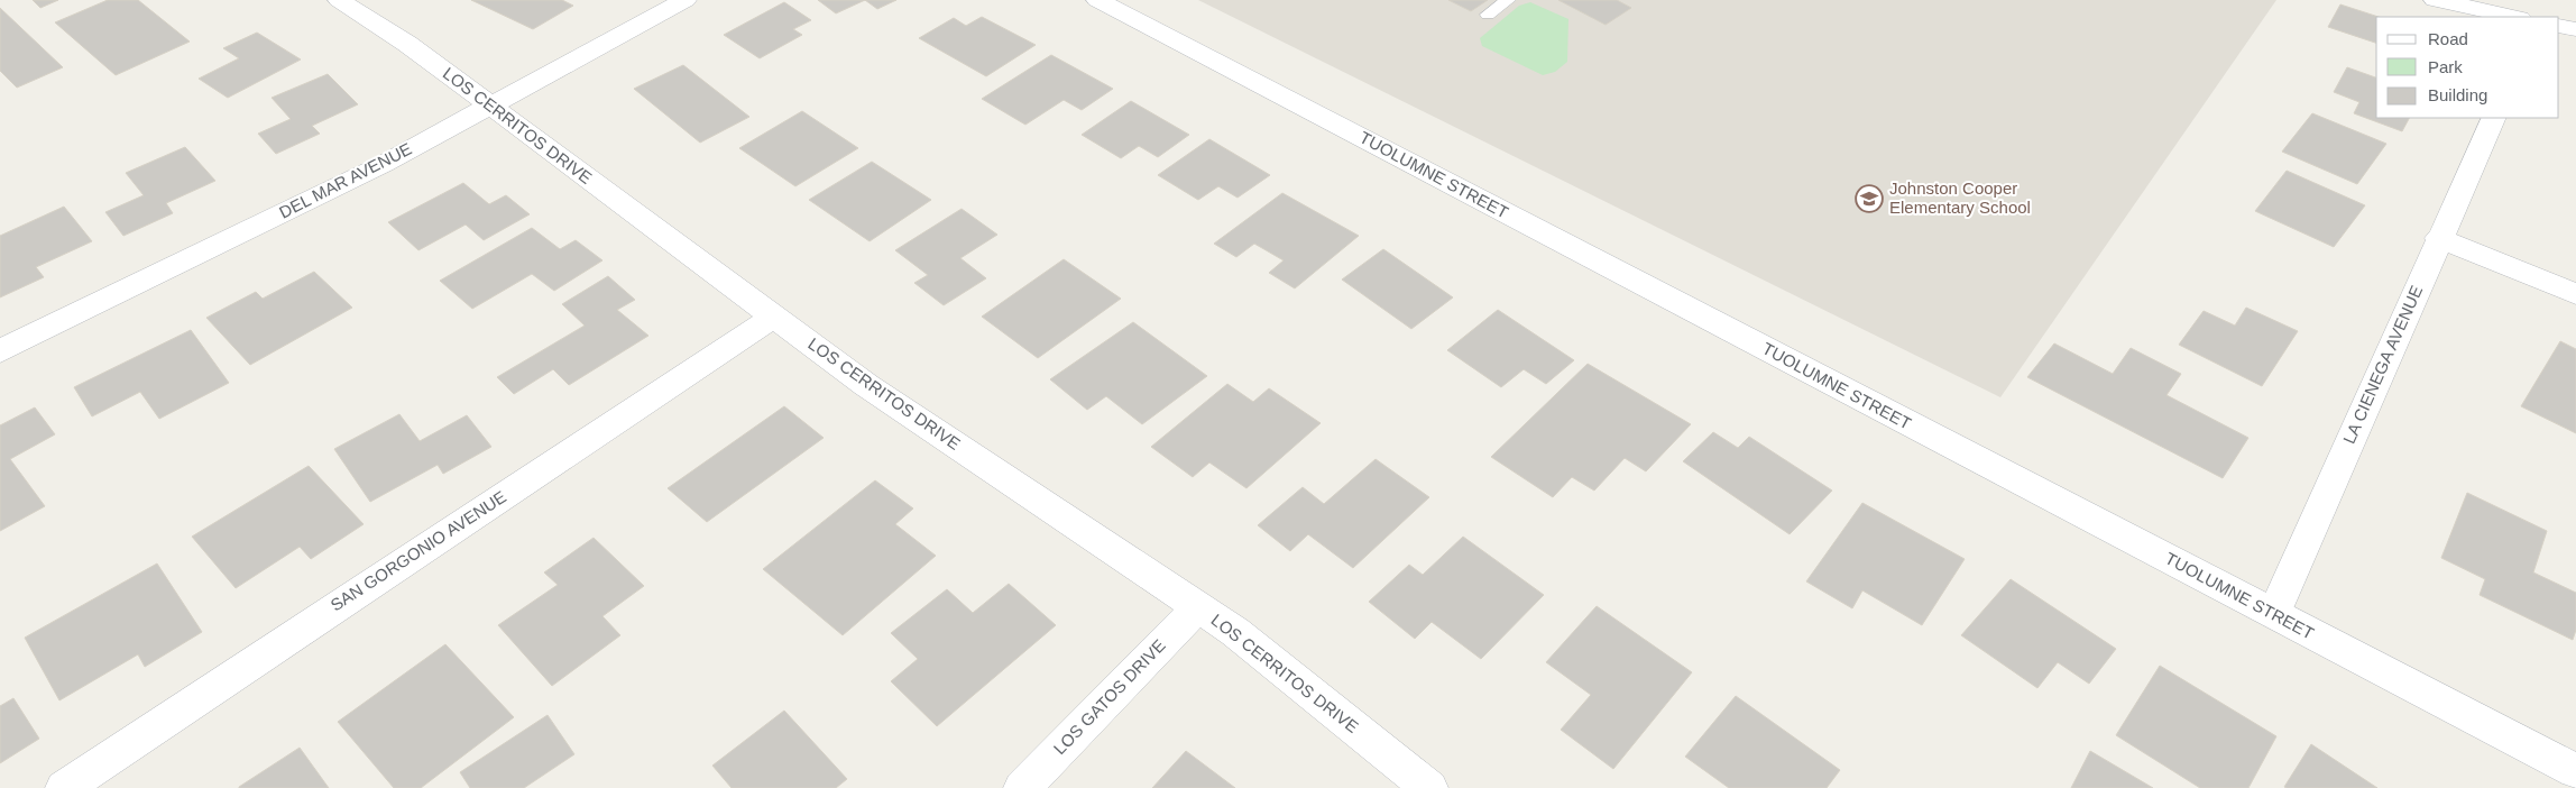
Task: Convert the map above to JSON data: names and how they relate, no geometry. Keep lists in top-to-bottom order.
{
  "streets": {
    "street": [
      "LOS CERRITOS DRIVE",
      "TUOLUMNE STREET",
      "DEL MAR AVENUE",
      "LA CIENEGA AVENUE",
      "SAN GORGONIO AVENUE",
      "LOS GATOS DRIVE"
    ]
  },
  "crossings": [
    ["LOS CERRITOS DRIVE", "DEL MAR AVENUE"],
    ["LOS CERRITOS DRIVE", "SAN GORGONIO AVENUE"],
    ["LOS CERRITOS DRIVE", "LOS GATOS DRIVE"],
    ["TUOLUMNE STREET", "LA CIENEGA AVENUE"]
  ],
  "places": {
    "school or university": ["Johnston Cooper Elementary School"]
  },
  "legend": ["Road", "Park", "Building"]
}
